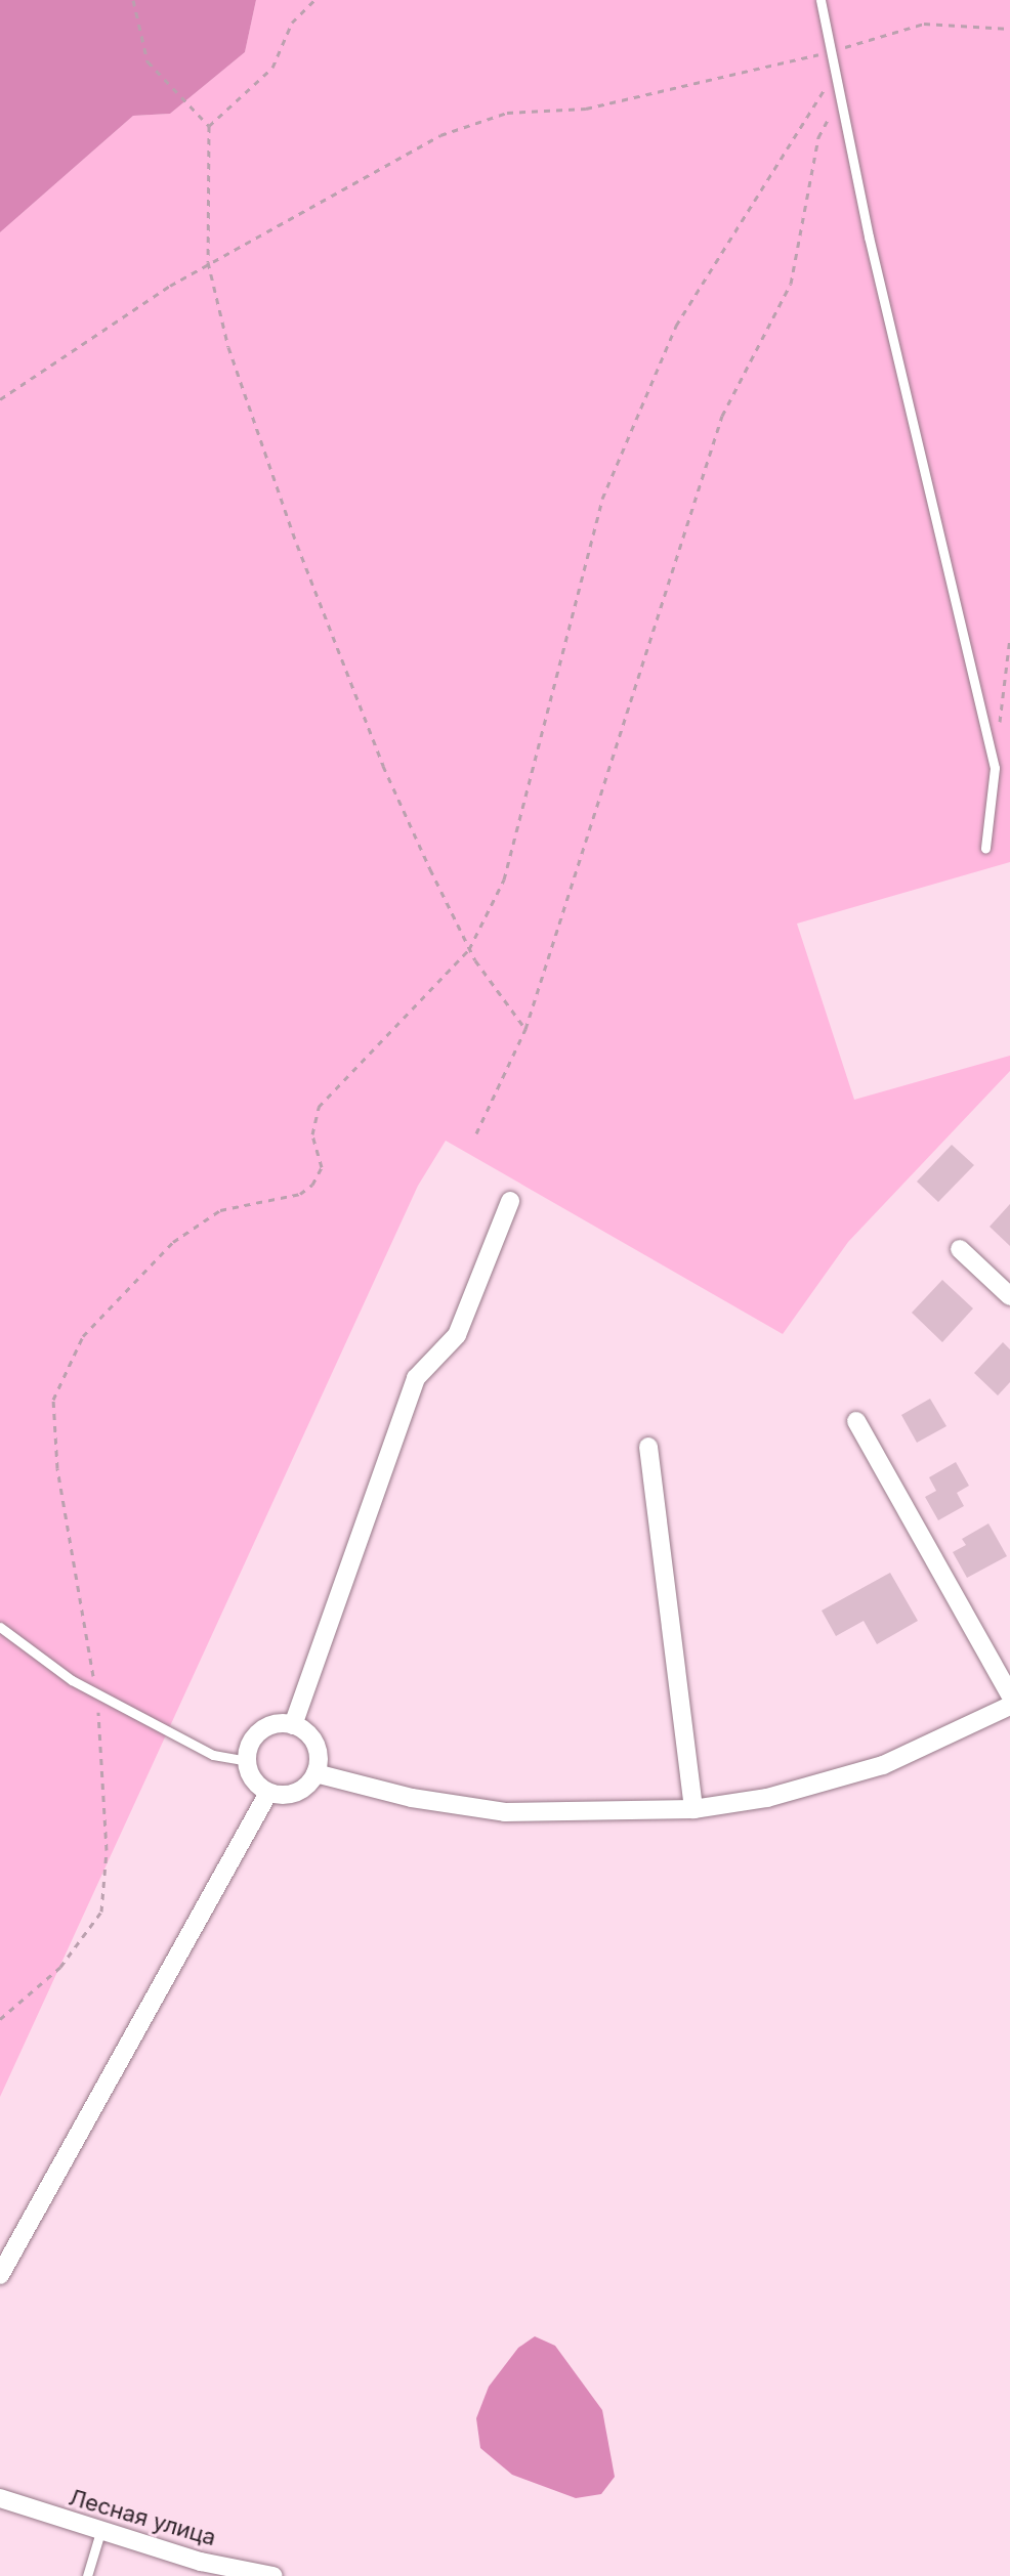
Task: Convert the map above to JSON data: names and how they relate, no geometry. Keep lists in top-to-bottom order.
{
  "streets": {
    "street": ["Лесная улица"]
  }
}
